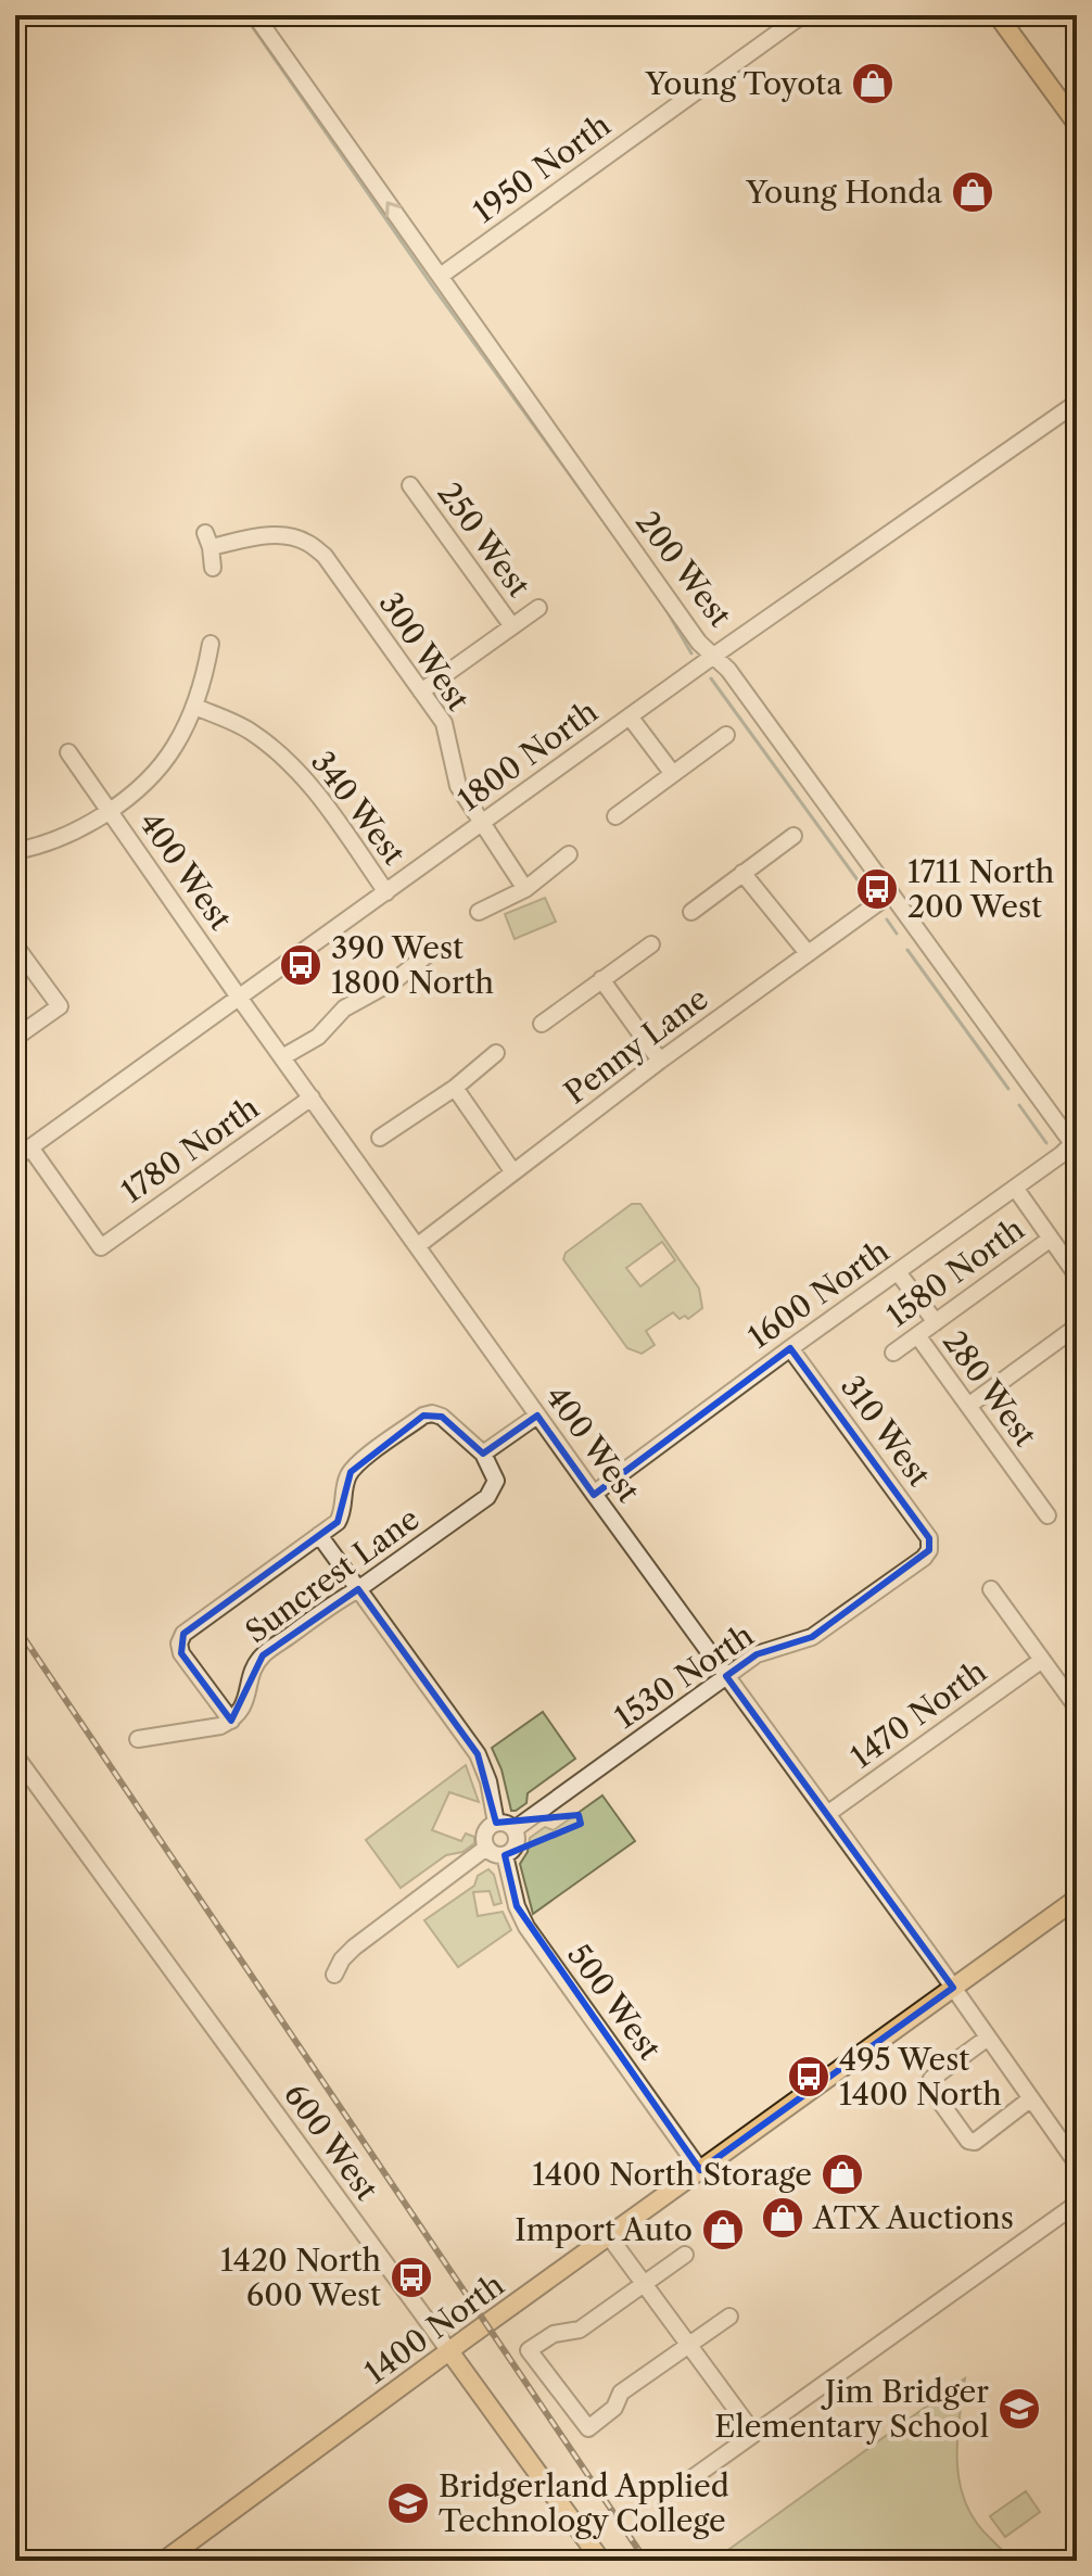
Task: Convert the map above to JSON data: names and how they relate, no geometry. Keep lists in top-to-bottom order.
{
  "streets": {
    "main road": ["600 West", "1400 North"],
    "street": [
      "1950 North",
      "250 West",
      "200 West",
      "300 West",
      "1800 North",
      "340 West",
      "400 West",
      "Penny Lane",
      "1780 North",
      "1580 North",
      "1600 North",
      "280 West",
      "310 West",
      "Suncrest Lane",
      "1530 North",
      "1470 North",
      "500 West"
    ]
  },
  "crossings": [
    ["1950 North", "200 West"],
    ["200 West", "1800 North"],
    ["200 West", "Penny Lane"],
    ["200 West", "1600 North"],
    ["300 West", "1800 North"],
    ["1800 North", "340 West"],
    ["1800 North", "400 West"],
    ["1800 North", "1780 North"],
    ["400 West", "Penny Lane"],
    ["400 West", "1780 North"],
    ["400 West", "1600 North"],
    ["400 West", "1530 North"],
    ["400 West", "1470 North"],
    ["400 West", "1400 North"],
    ["1580 North", "280 West"],
    ["1600 North", "310 West"],
    ["310 West", "1530 North"],
    ["1530 North", "500 West"],
    ["500 West", "1400 North"],
    ["600 West", "1400 North"]
  ],
  "places": {
    "shop": [
      "Young Toyota",
      "Young Honda",
      "1400 North Storage",
      "ATX Auctions",
      "Import Auto"
    ],
    "bus stop": [
      "1711 North 200 West",
      "390 West 1800 North",
      "495 West 1400 North",
      "1420 North 600 West"
    ],
    "school or university": ["Jim Bridger Elementary School", "Bridgerland Applied Technology College"]
  }
}
